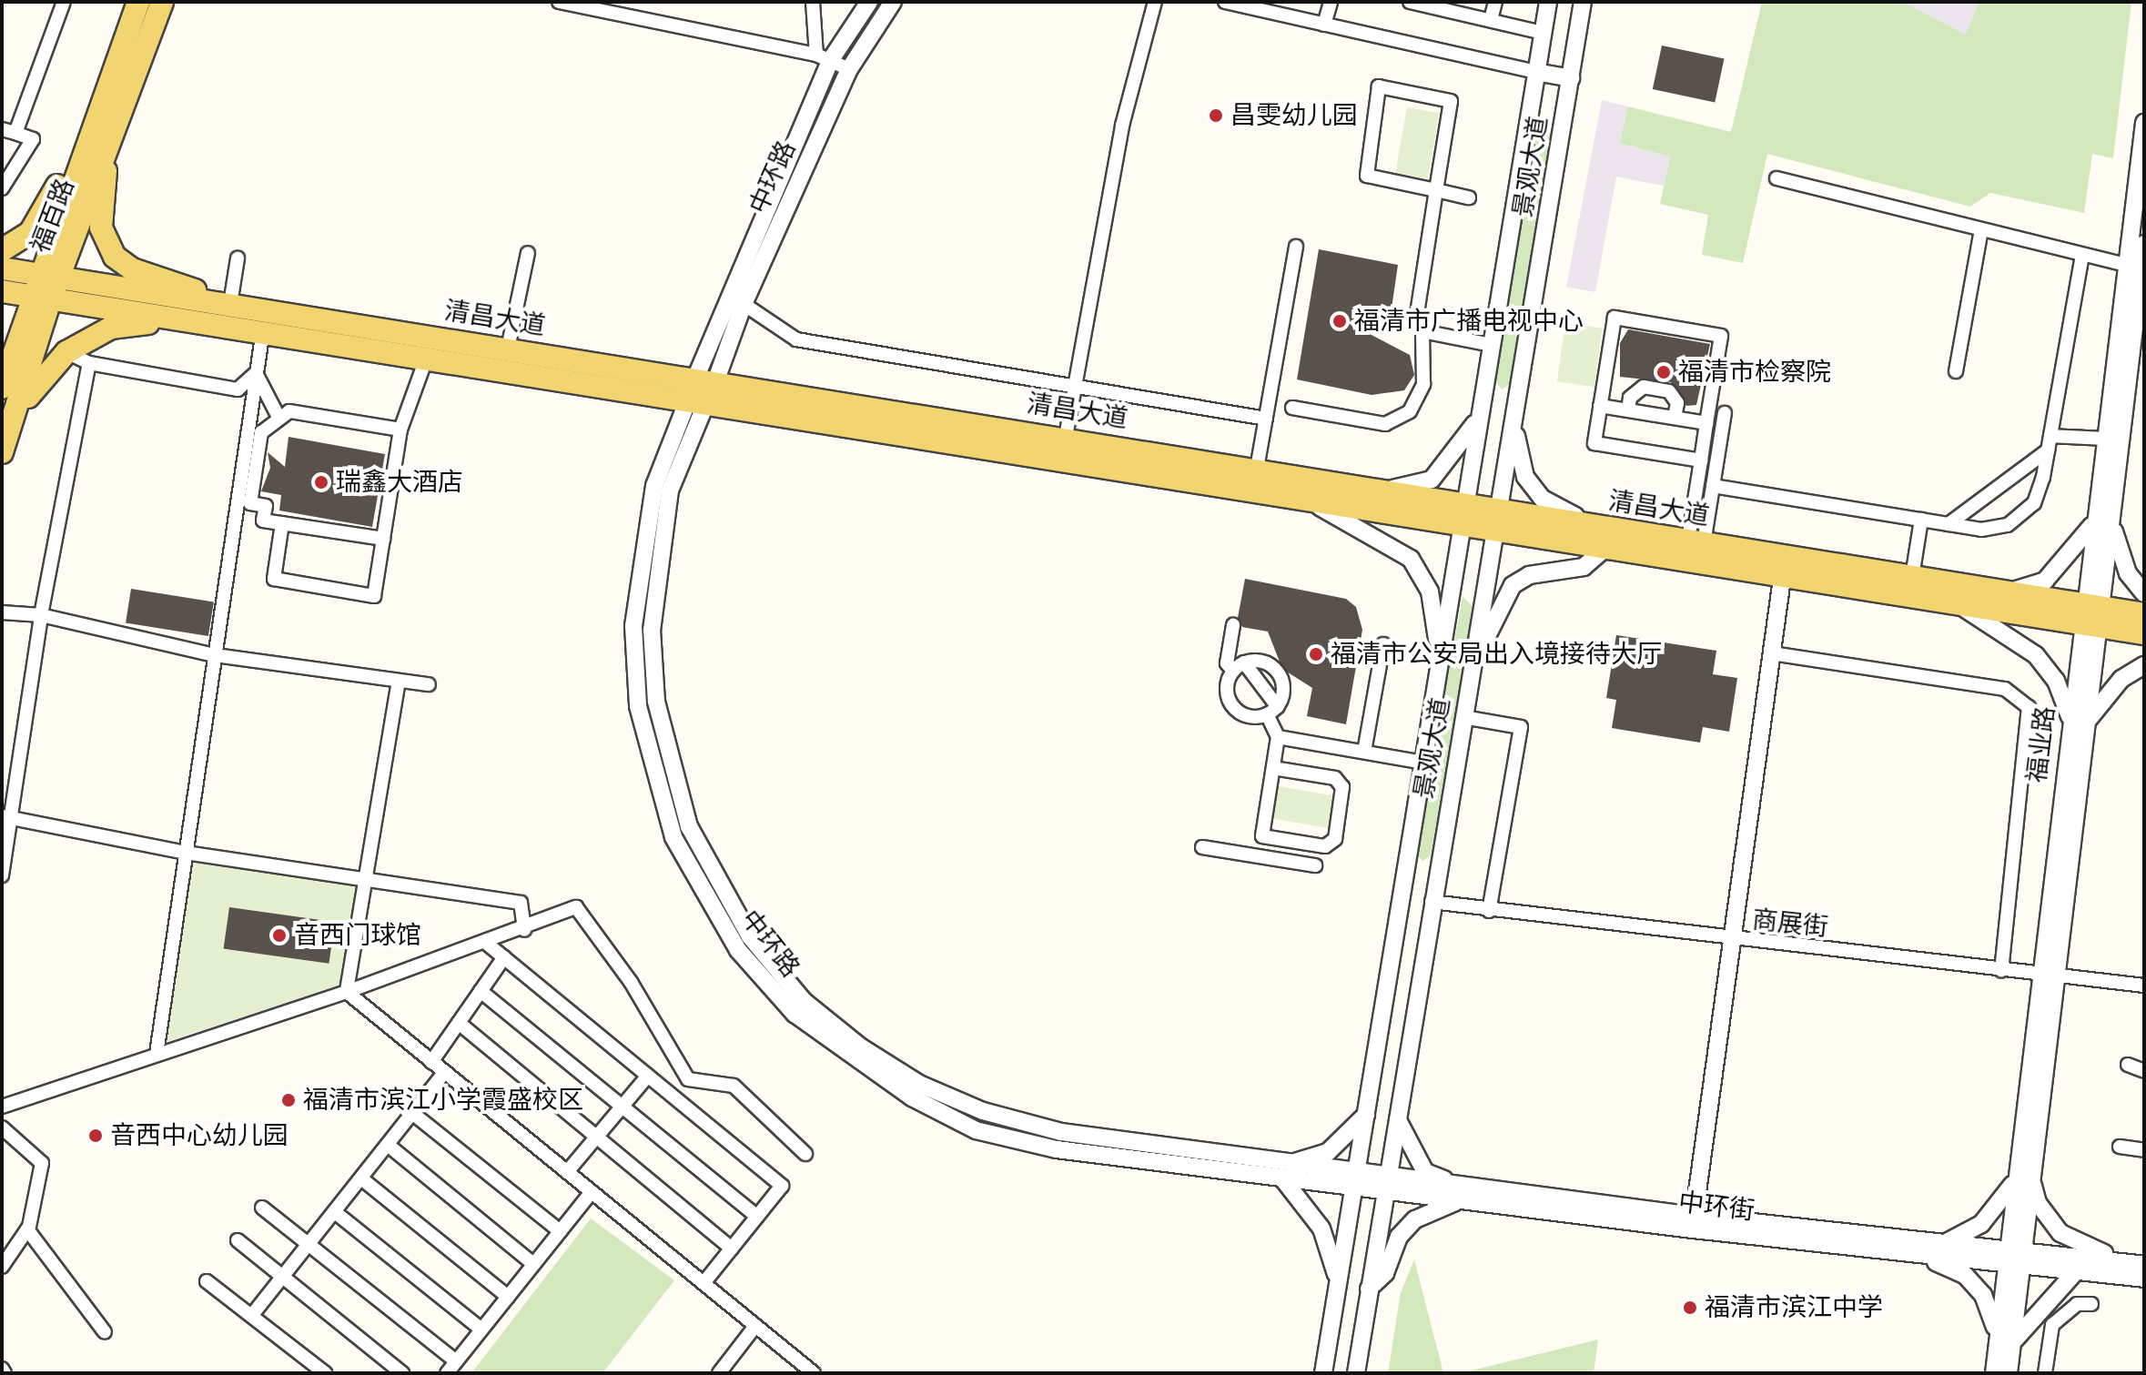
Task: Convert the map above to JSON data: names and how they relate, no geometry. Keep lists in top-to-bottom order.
{
  "streets": {
    "main road": ["福百路", "清昌大道"],
    "street": [
      "景观大道",
      "中环路",
      "福业路",
      "商展街",
      "中环街"
    ]
  },
  "crossings": [
    ["景观大道", "清昌大道"],
    ["景观大道", "商展街"],
    ["景观大道", "中环街"],
    ["中环路", "清昌大道"],
    ["中环路", "中环街"],
    ["福百路", "清昌大道"],
    ["清昌大道", "福业路"],
    ["福业路", "商展街"],
    ["福业路", "中环街"]
  ],
  "places": [
    "昌雯幼儿园",
    "福清市广播电视中心",
    "福清市检察院",
    "瑞鑫大酒店",
    "福清市公安局出入境接待大厅",
    "音西门球馆",
    "福清市滨江小学霞盛校区",
    "音西中心幼儿园",
    "福清市滨江中学"
  ]
}
